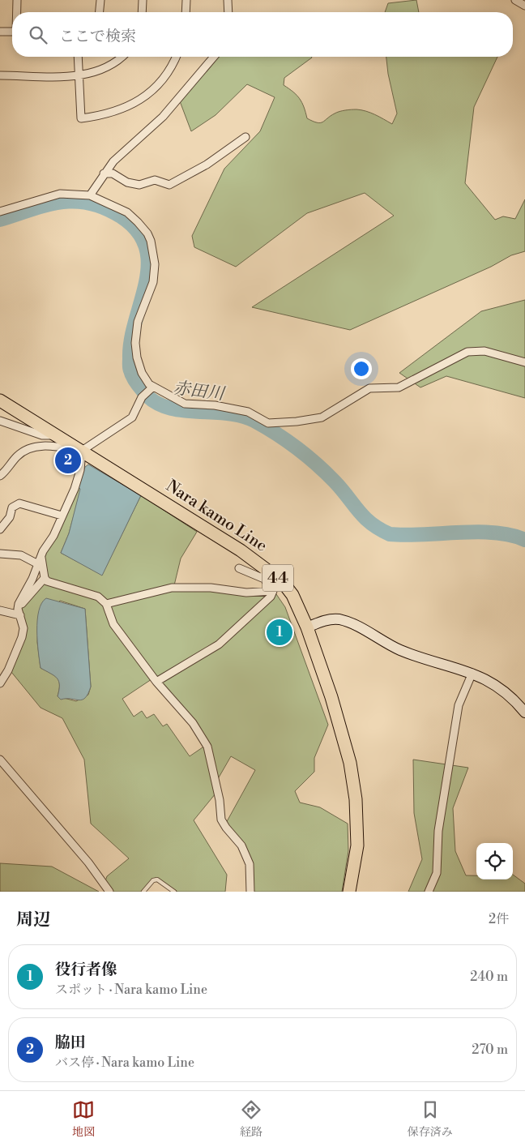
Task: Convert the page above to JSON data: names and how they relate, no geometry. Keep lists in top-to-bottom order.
{
  "streets": {
    "main road": ["Nara kamo Line", "44"]
  },
  "water": ["赤田川"],
  "page": {
    "search": "ここで検索",
    "pins": ["2", "1"],
    "heading": ["周辺", "2件"],
    "list": [
      {
        "mark": "1",
        "name": "役行者像",
        "note": "スポット · Nara kamo Line",
        "value": "240 m"
      },
      {
        "mark": "2",
        "name": "脇田",
        "note": "バス停 · Nara kamo Line",
        "value": "270 m"
      }
    ],
    "nav": ["地図", "経路", "保存済み"]
  }
}
